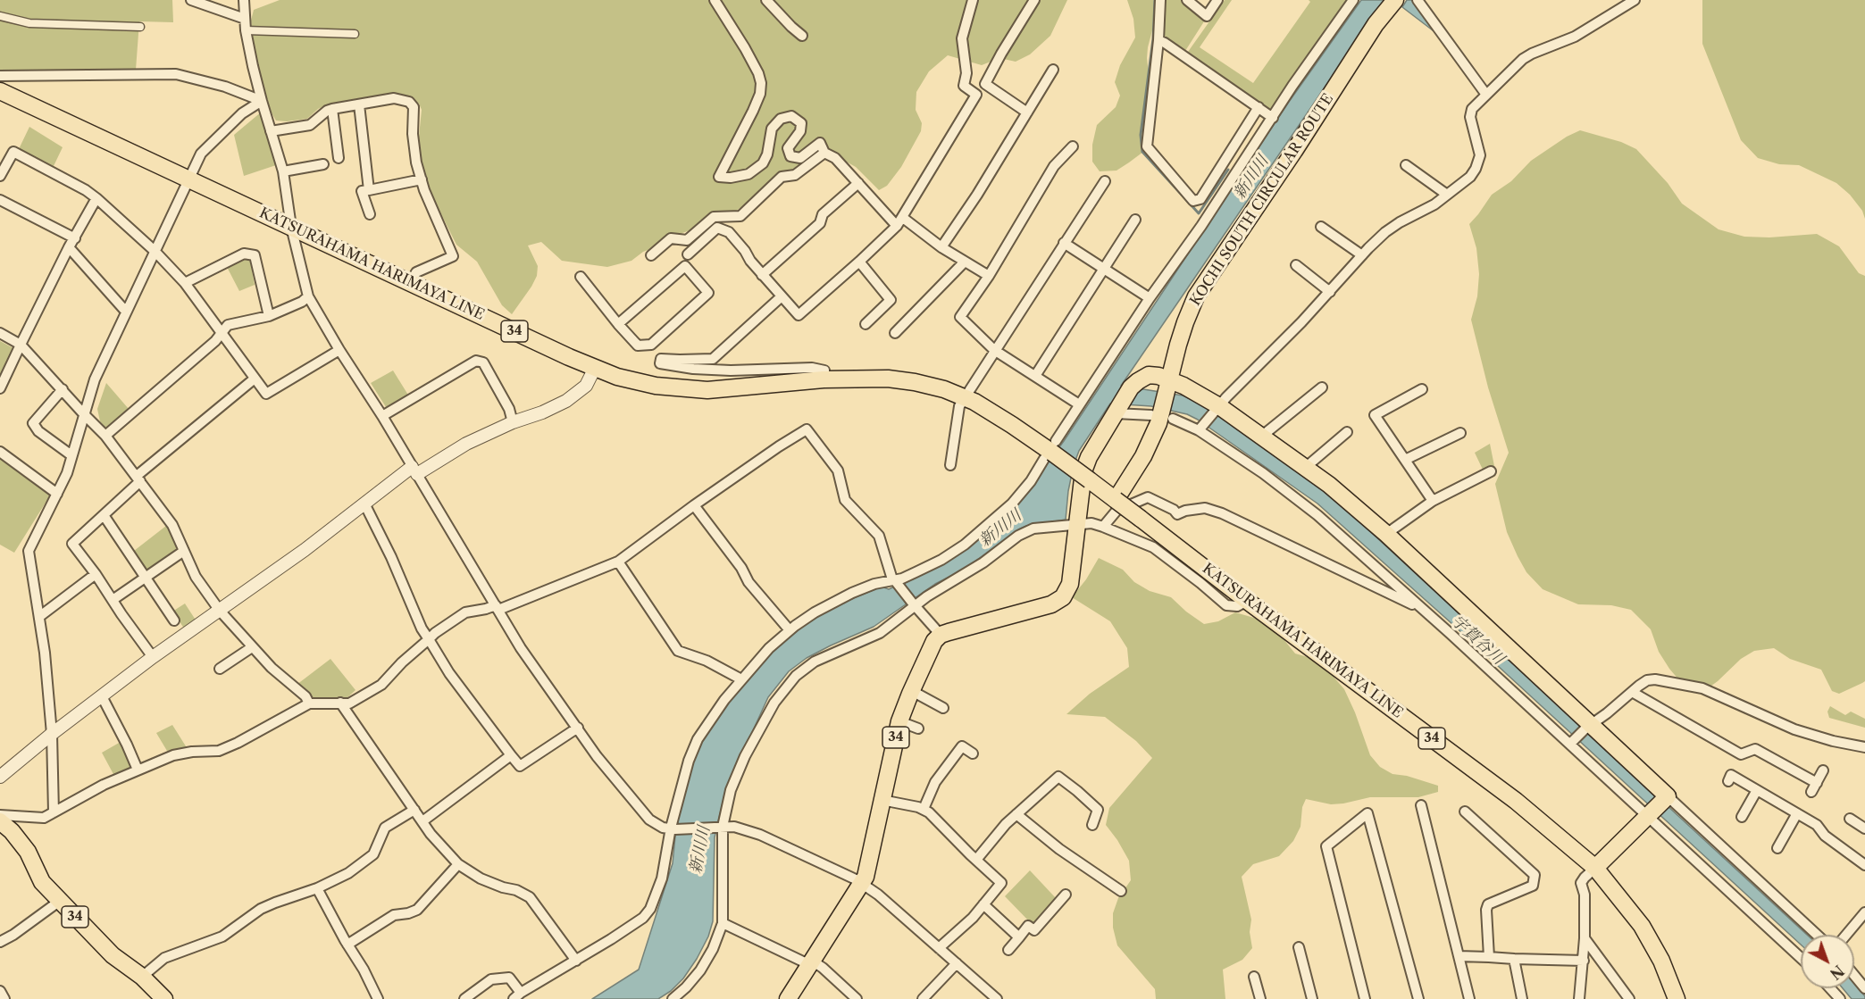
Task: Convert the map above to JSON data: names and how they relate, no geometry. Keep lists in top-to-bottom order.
{
  "streets": {
    "main road": ["KOCHI SOUTH CIRCULAR ROUTE", "KATSURAHAMA HARIMAYA LINE", "34"]
  },
  "crossings": [
    ["KOCHI SOUTH CIRCULAR ROUTE", "KATSURAHAMA HARIMAYA LINE"]
  ],
  "water": ["新川川", "宇賀谷川"],
  "north": "bottom right"
}
